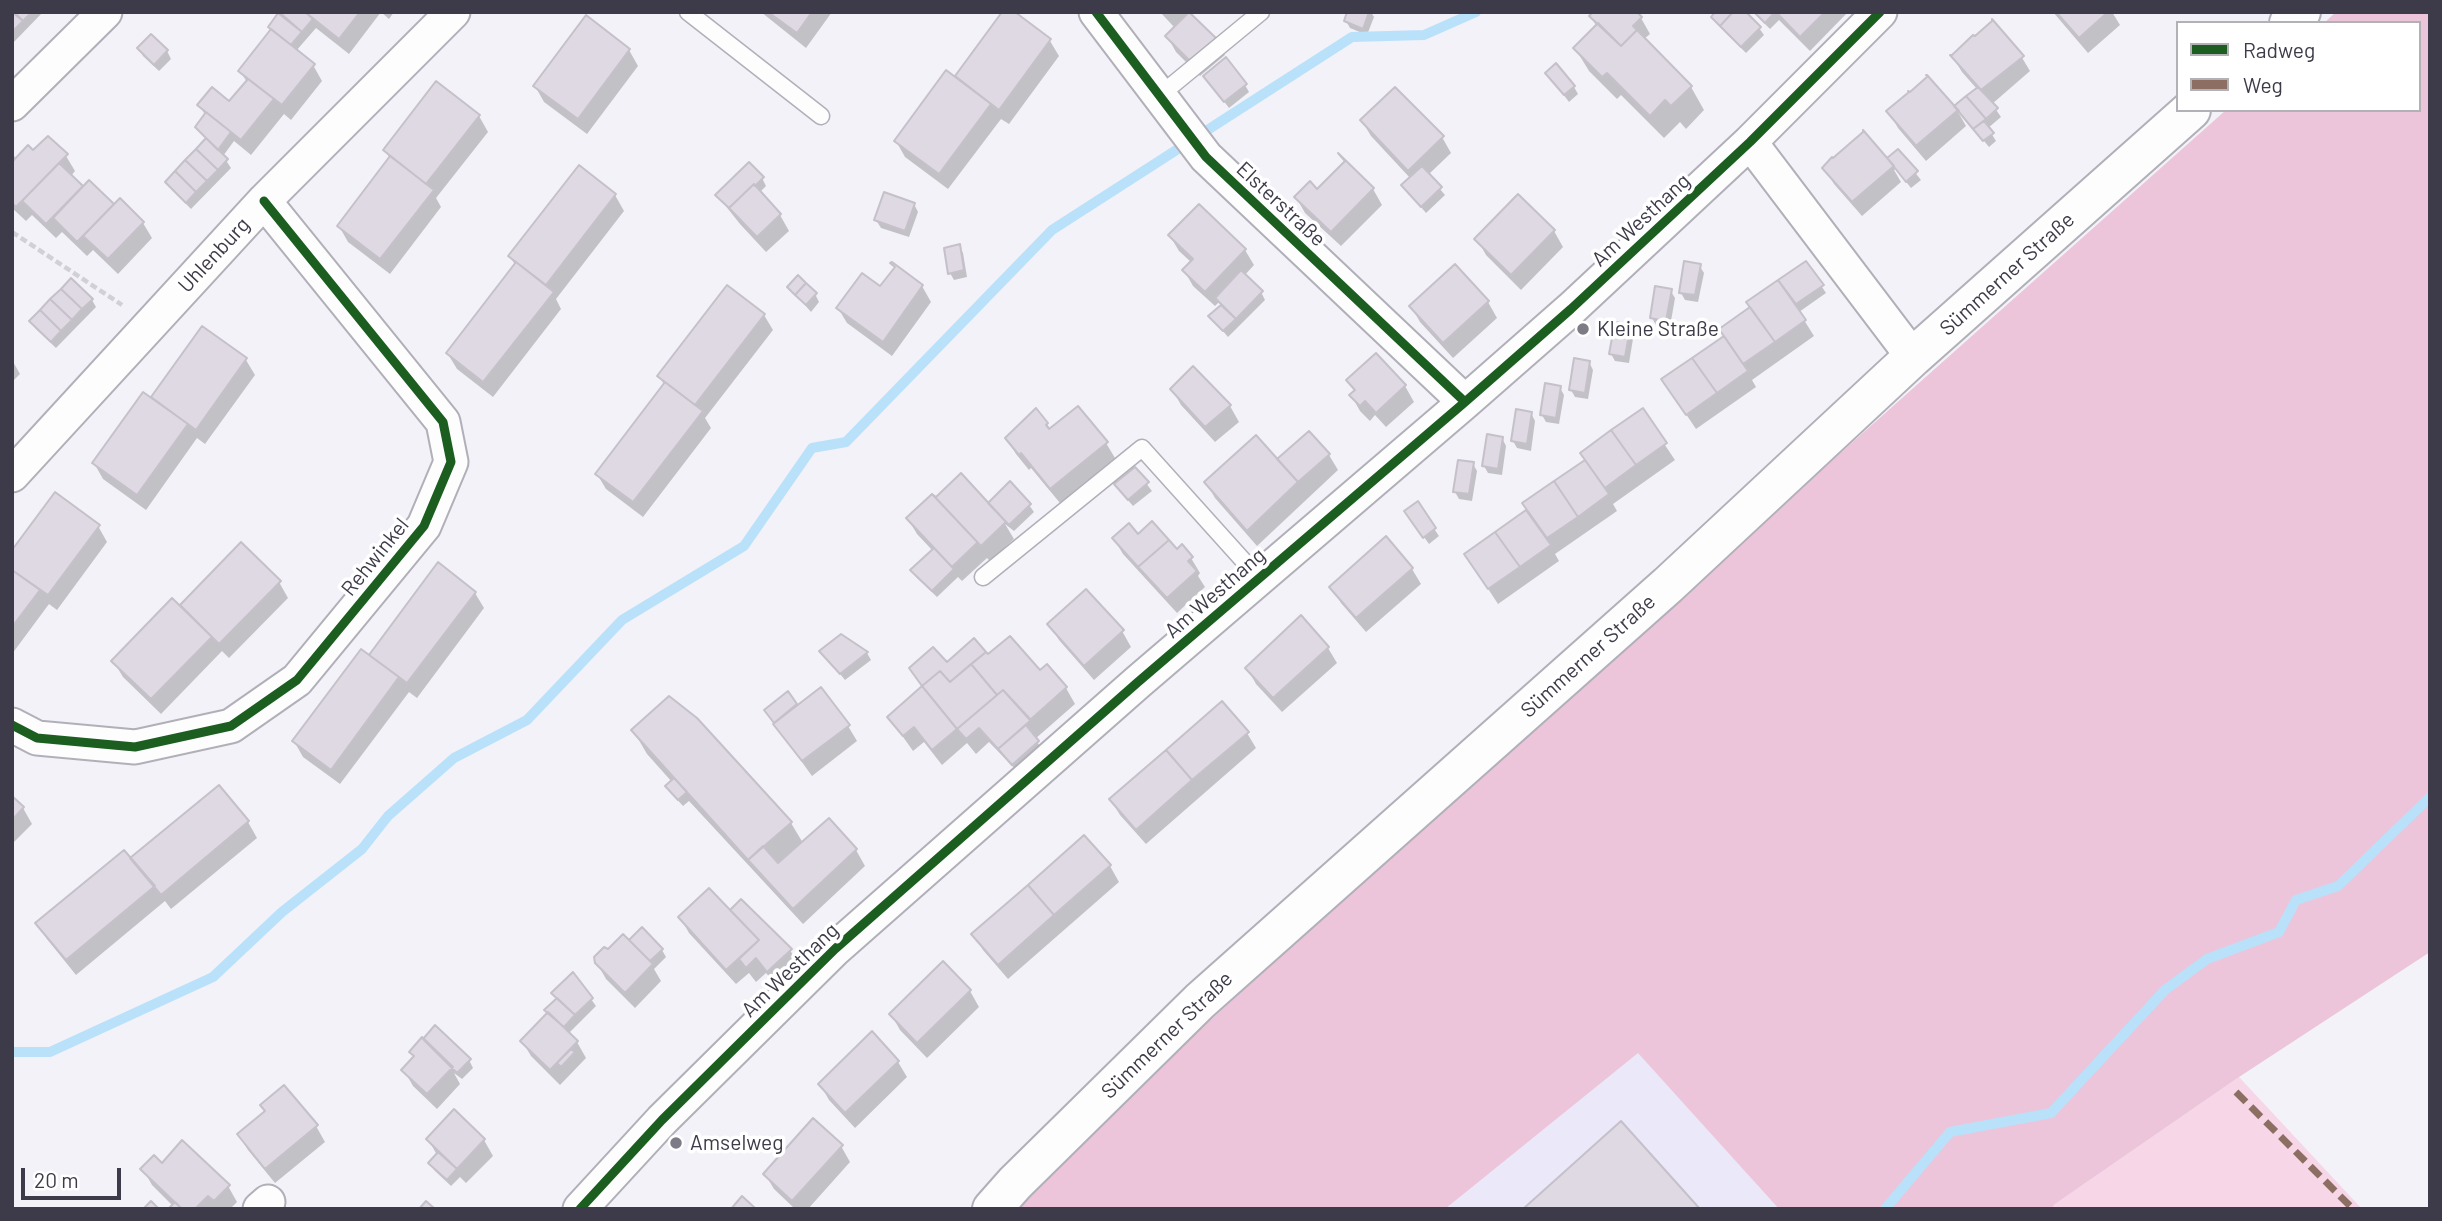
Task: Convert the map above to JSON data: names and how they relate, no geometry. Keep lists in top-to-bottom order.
{
  "streets": {
    "main road": ["Sümmerner Straße"],
    "street": [
      "Elsterstraße",
      "Am Westhang",
      "Uhlenburg",
      "Rehwinkel"
    ]
  },
  "crossings": [
    ["Elsterstraße", "Am Westhang"],
    ["Uhlenburg", "Rehwinkel"]
  ],
  "places": ["Kleine Straße", "Amselweg"],
  "legend": ["Radweg", "Weg"],
  "scale_bar": "20 m"
}
